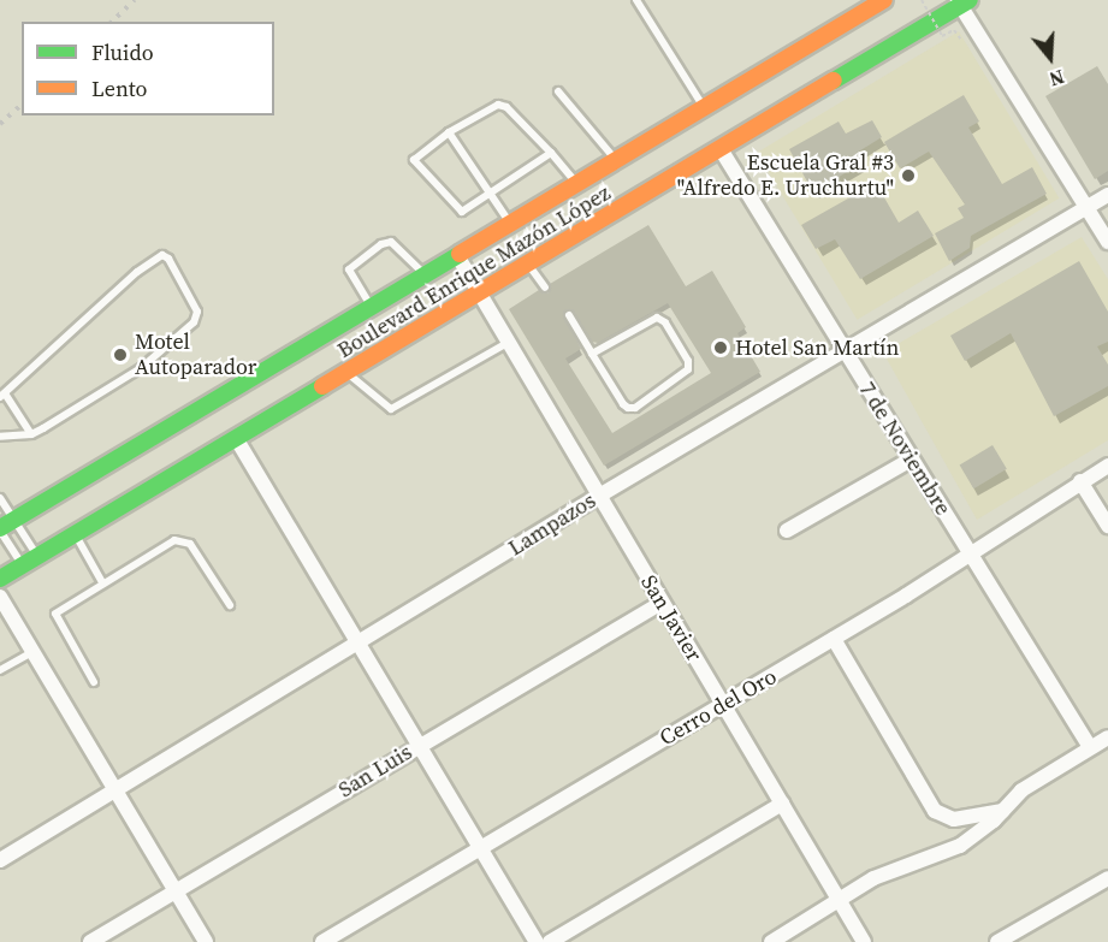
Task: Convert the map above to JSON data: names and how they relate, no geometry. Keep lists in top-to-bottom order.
{
  "streets": {
    "main road": ["Boulevard Enrique Mazón López"],
    "street": [
      "7 de Noviembre",
      "Lampazos",
      "San Javier",
      "Cerro del Oro",
      "San Luis"
    ]
  },
  "crossings": [
    ["Boulevard Enrique Mazón López", "7 de Noviembre"],
    ["Boulevard Enrique Mazón López", "San Javier"],
    ["7 de Noviembre", "Lampazos"],
    ["7 de Noviembre", "Cerro del Oro"],
    ["Lampazos", "San Javier"],
    ["San Javier", "Cerro del Oro"],
    ["San Javier", "San Luis"]
  ],
  "places": ["Escuela Gral #3 \"Alfredo E. Uruchurtu\"", "Hotel San Martín", "Motel Autoparador"],
  "legend": ["Fluido", "Lento"],
  "north": "bottom"
}
